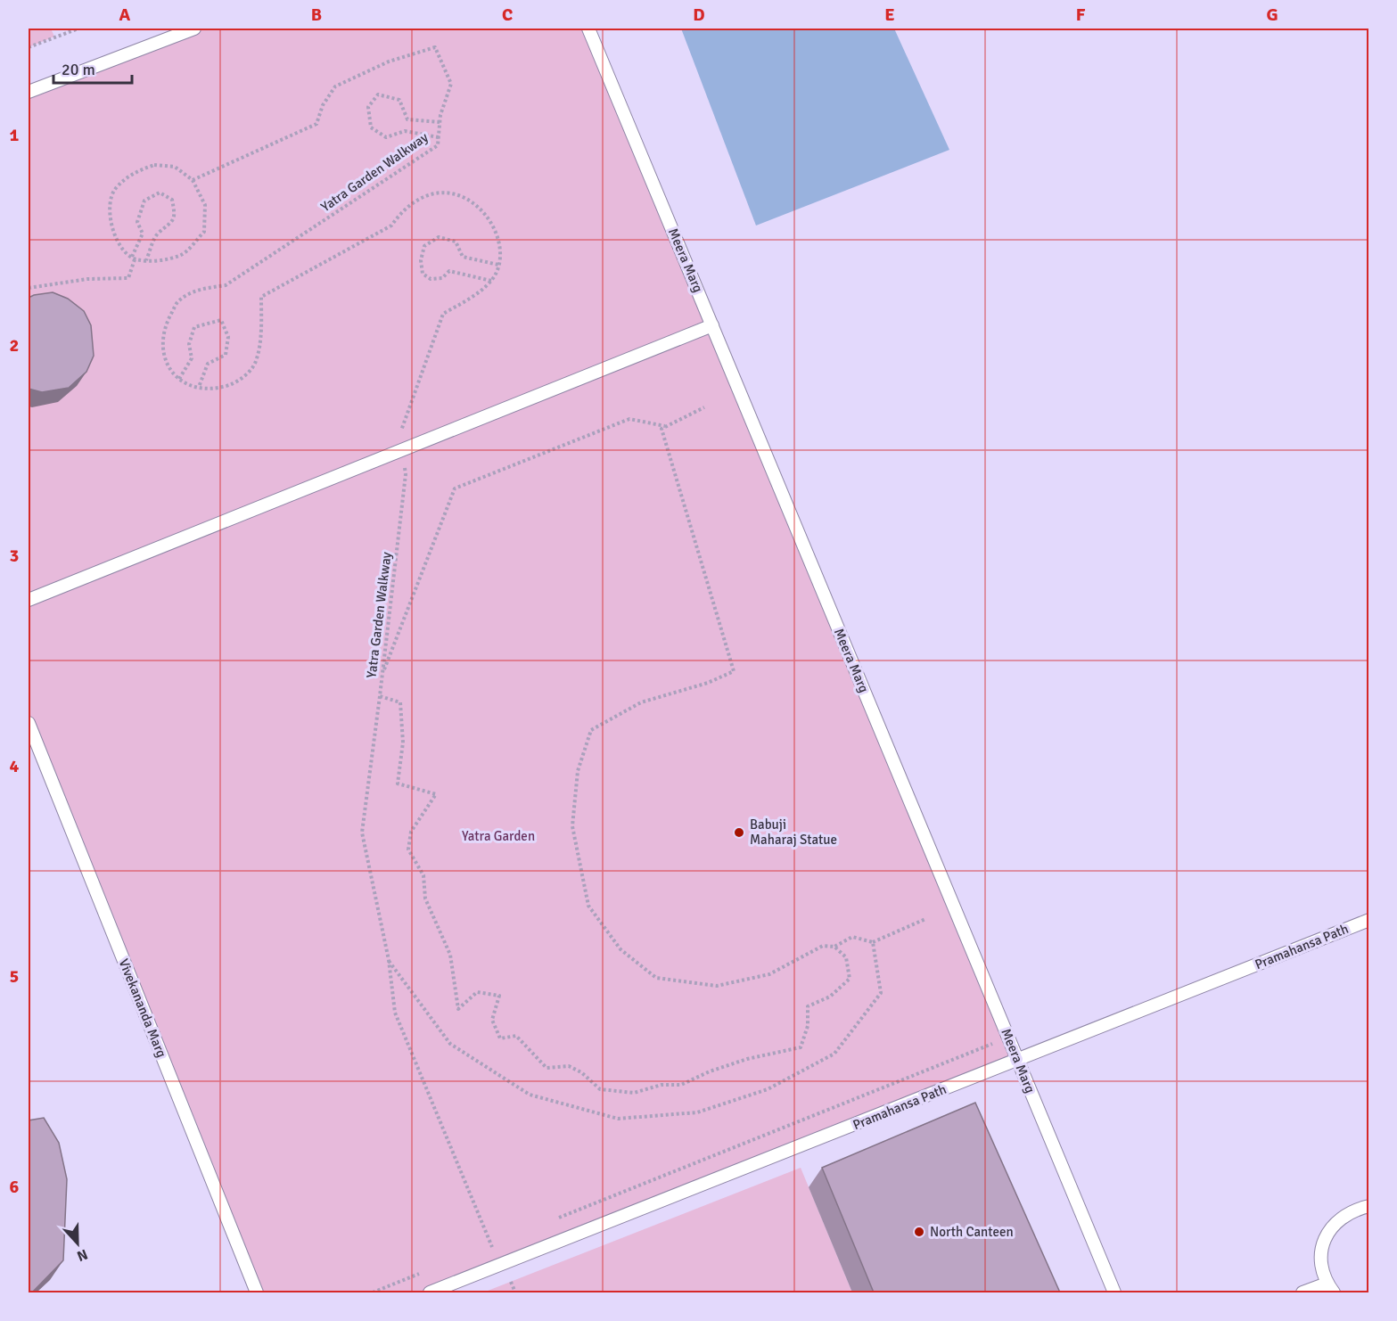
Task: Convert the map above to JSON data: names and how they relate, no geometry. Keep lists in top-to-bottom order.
{
  "streets": {
    "lane": ["Meera Marg", "Pramahansa Path", "Vivekananda Marg"],
    "path": ["Yatra Garden Walkway"]
  },
  "crossings": [
    ["Meera Marg", "Pramahansa Path"]
  ],
  "parks": ["Yatra Garden"],
  "places": ["Babuji Maharaj Statue", "North Canteen"],
  "scale_bar": "20 m",
  "north": "bottom",
  "grid": {
    "columns": [
      "A",
      "B",
      "C",
      "D",
      "E",
      "F",
      "G"
    ],
    "rows": [
      "1",
      "2",
      "3",
      "4",
      "5",
      "6"
    ]
  }
}
